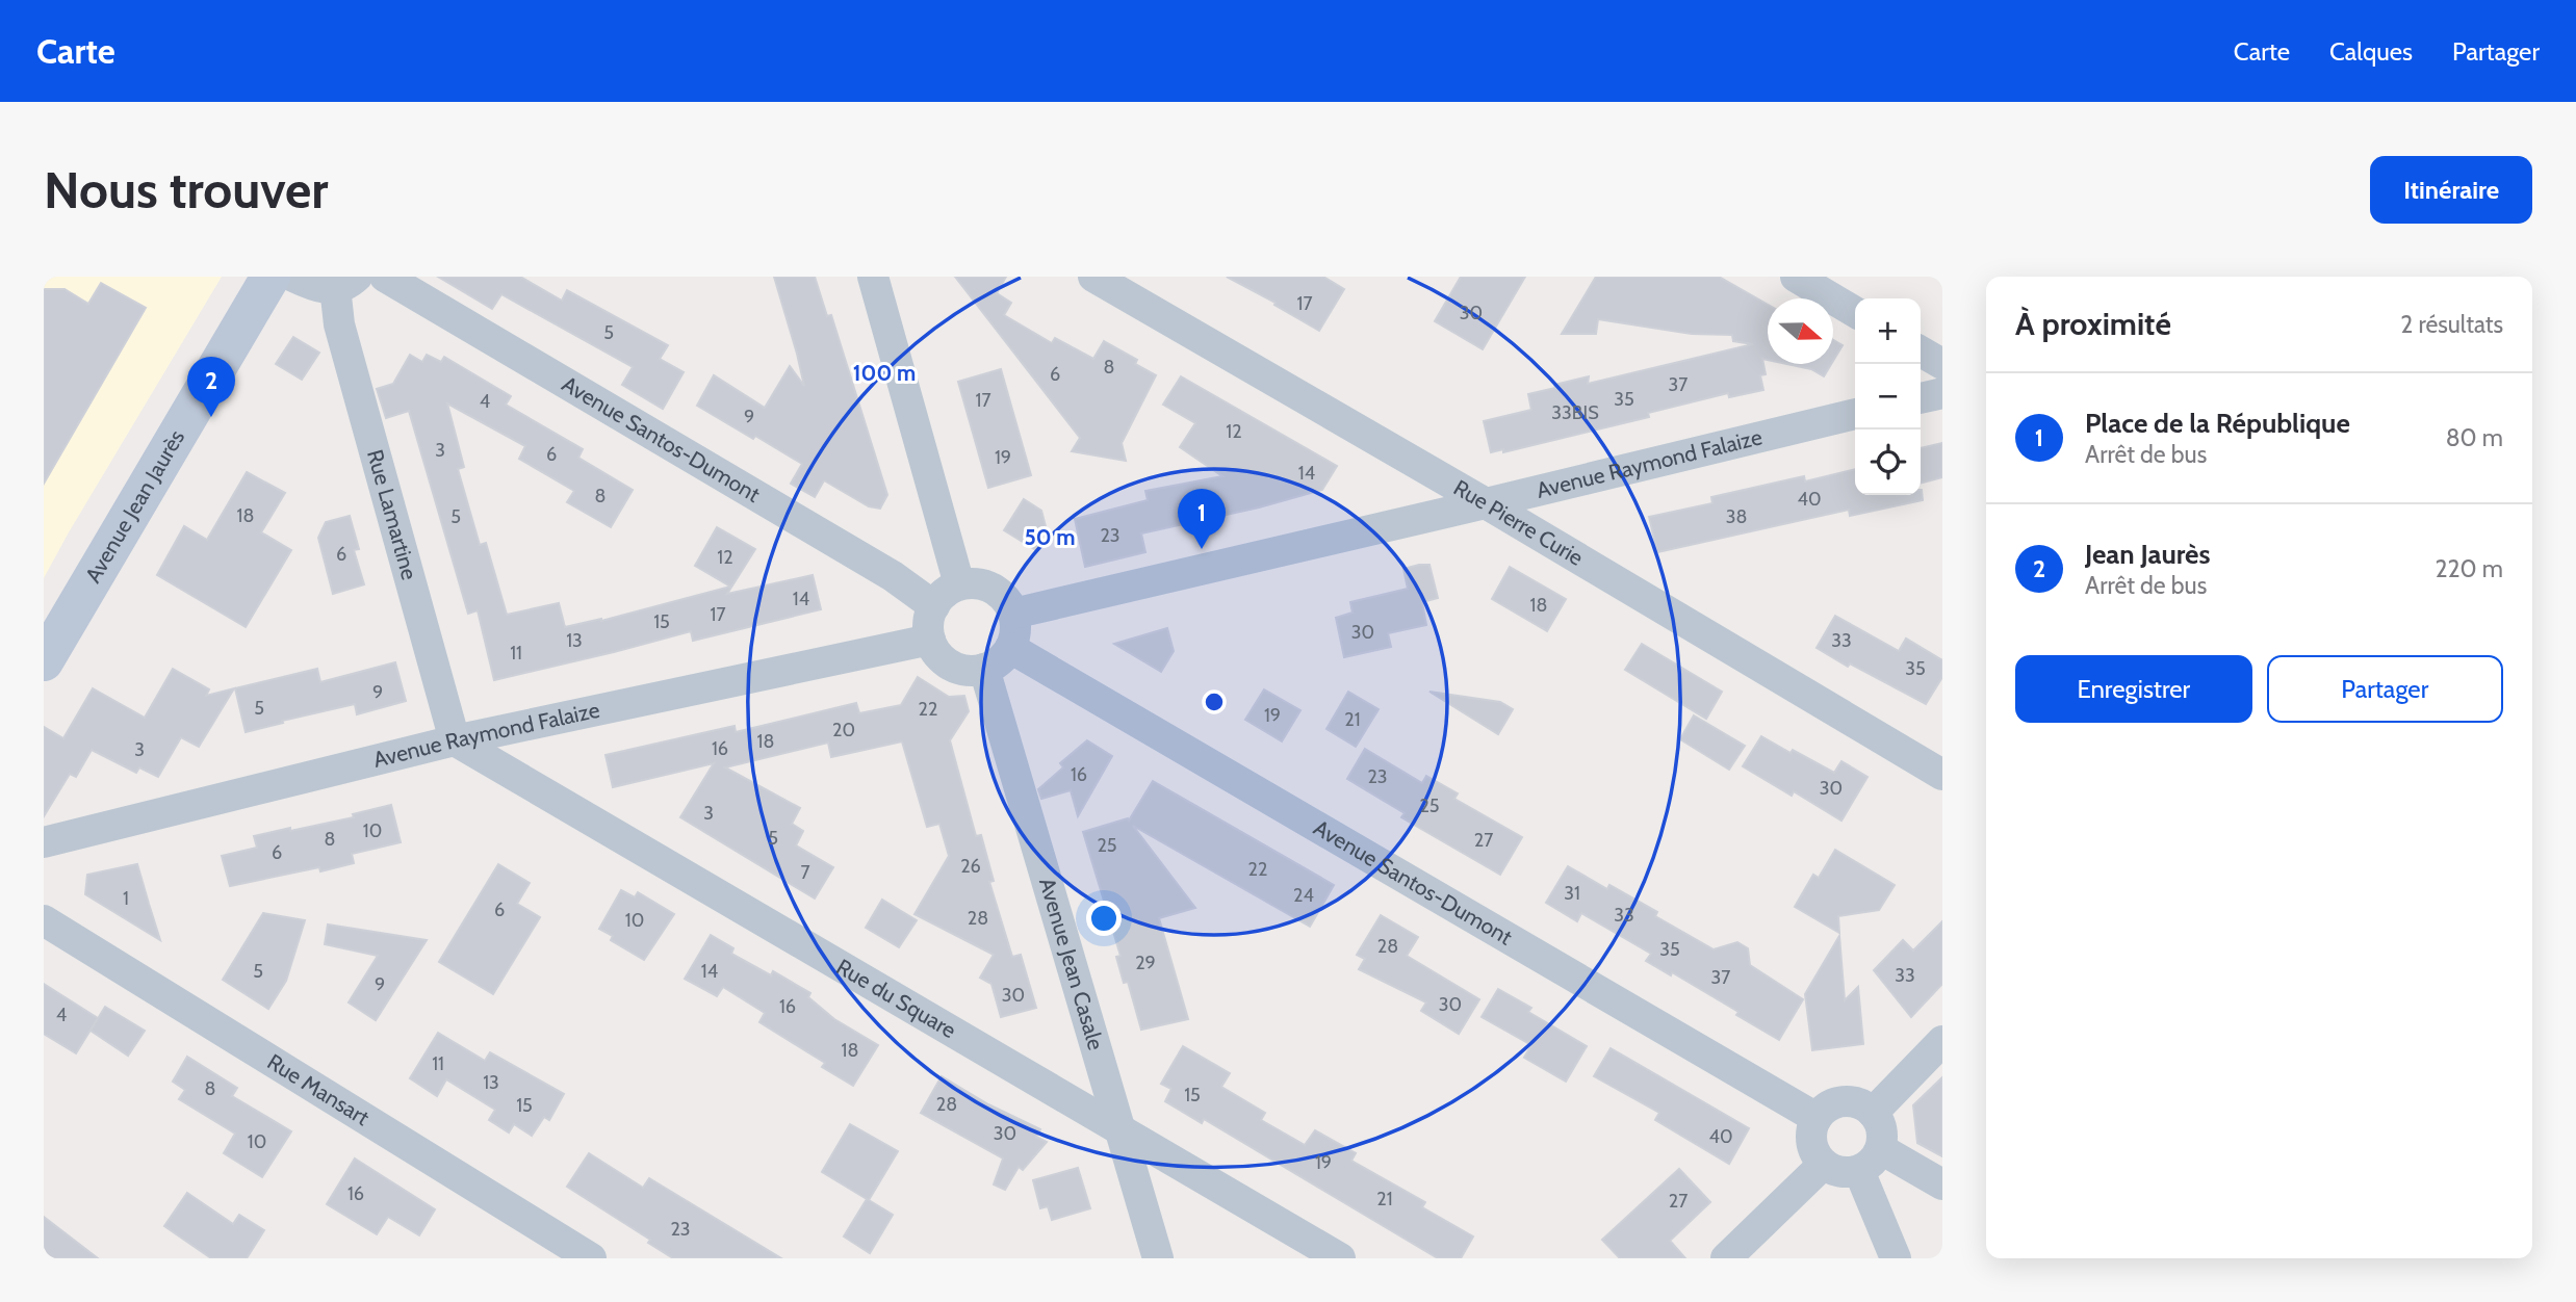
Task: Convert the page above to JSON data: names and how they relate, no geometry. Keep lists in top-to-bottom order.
{
  "streets": {
    "street": [
      "Avenue Santos-Dumont",
      "Avenue Raymond Falaize",
      "Avenue Jean Jaurès",
      "Rue Lamartine",
      "Rue Pierre Curie",
      "Avenue Jean Casale",
      "Rue du Square",
      "Rue Mansart"
    ]
  },
  "crossings": [
    ["Avenue Santos-Dumont", "Avenue Raymond Falaize"],
    ["Avenue Santos-Dumont", "Avenue Jean Casale"],
    ["Avenue Raymond Falaize", "Rue Lamartine"],
    ["Avenue Raymond Falaize", "Rue Pierre Curie"],
    ["Avenue Raymond Falaize", "Avenue Jean Casale"],
    ["Avenue Raymond Falaize", "Rue du Square"],
    ["Rue Lamartine", "Rue du Square"],
    ["Avenue Jean Casale", "Rue du Square"]
  ],
  "house_numbers": [
    "17",
    "30",
    "5",
    "8",
    "6",
    "37",
    "35",
    "17",
    "4",
    "33BIS",
    "9",
    "12",
    "3",
    "6",
    "19",
    "14",
    "8",
    "40",
    "18",
    "5",
    "38",
    "23",
    "6",
    "12",
    "14",
    "18",
    "17",
    "15",
    "30",
    "13",
    "33",
    "11",
    "35",
    "9",
    "5",
    "22",
    "19",
    "21",
    "20",
    "18",
    "16",
    "3",
    "16",
    "23",
    "30",
    "25",
    "3",
    "10",
    "5",
    "8",
    "27",
    "25",
    "6",
    "26",
    "22",
    "7",
    "31",
    "24",
    "1",
    "6",
    "33",
    "28",
    "10",
    "28",
    "35",
    "29",
    "5",
    "14",
    "33",
    "37",
    "9",
    "30",
    "30",
    "16",
    "4",
    "18",
    "11",
    "13",
    "8",
    "15",
    "28",
    "15",
    "30",
    "40",
    "10",
    "19",
    "16",
    "21",
    "27",
    "23"
  ],
  "north": "right",
  "page": {
    "header": "Carte",
    "nav": ["Carte", "Calques", "Partager"],
    "buttons": [
      "Itinéraire",
      ["Enregistrer", "Partager"]
    ],
    "title": "Nous trouver",
    "heading": ["À proximité", "2 résultats"],
    "map_buttons": ["+", "−"],
    "pins": ["2", "1"],
    "list": [
      {
        "mark": "1",
        "name": "Place de la République",
        "note": "Arrêt de bus",
        "value": "80 m"
      },
      {
        "mark": "2",
        "name": "Jean Jaurès",
        "note": "Arrêt de bus",
        "value": "220 m"
      }
    ]
  },
  "rings": ["100 m", "50 m"]
}
